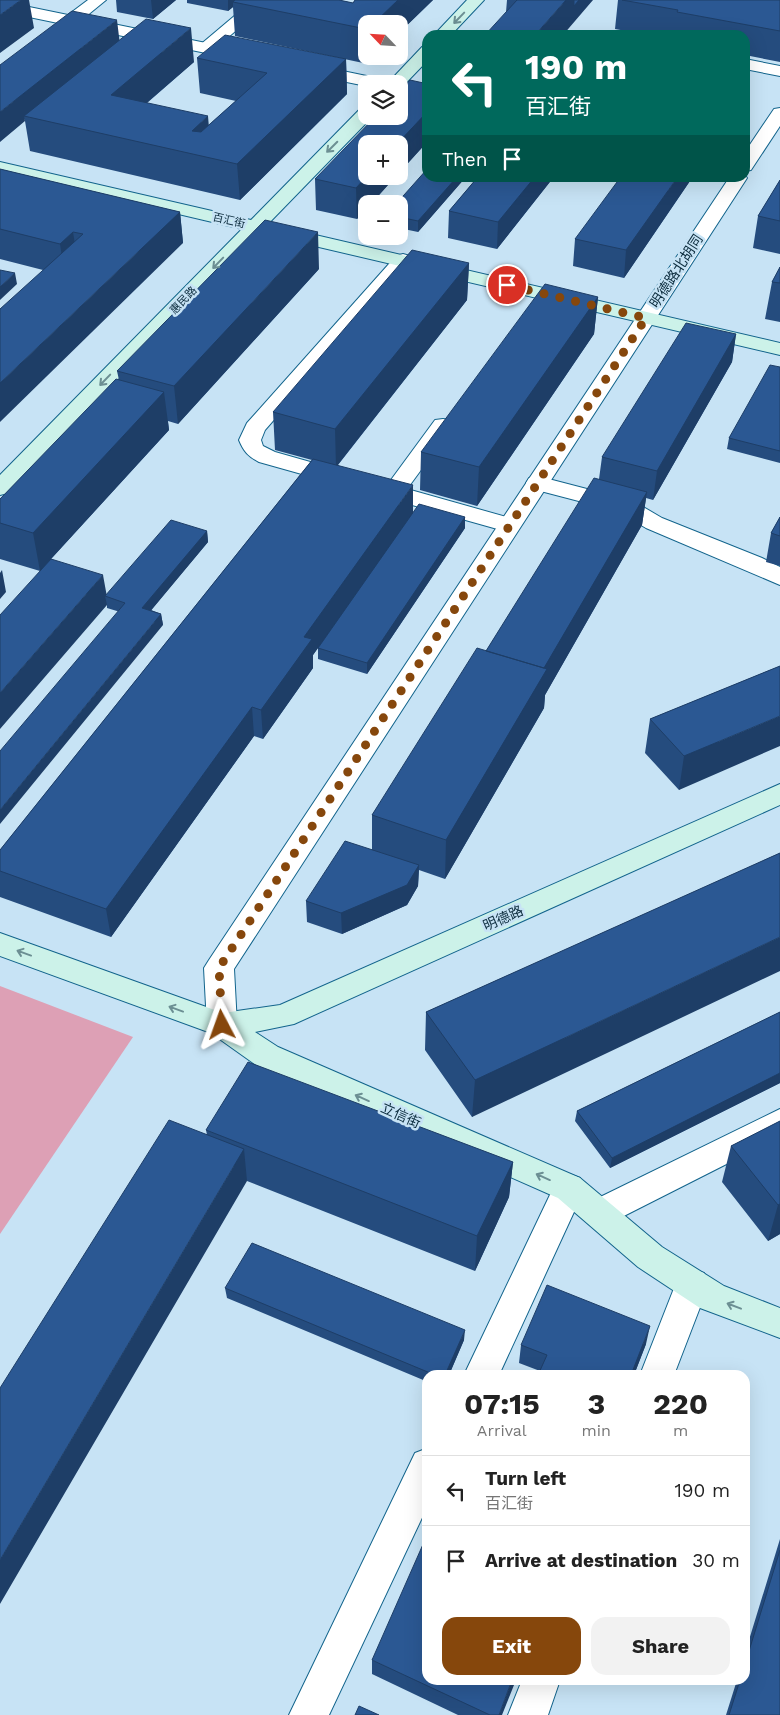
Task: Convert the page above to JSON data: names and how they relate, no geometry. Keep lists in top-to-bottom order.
{
  "streets": {
    "street": [
      "百汇街",
      "明德路北胡同",
      "惠民路",
      "明德路",
      "立信街"
    ]
  },
  "crossings": [
    ["百汇街", "明德路北胡同"],
    ["百汇街", "惠民路"],
    ["明德路北胡同", "明德路"],
    ["明德路北胡同", "立信街"],
    ["明德路", "立信街"]
  ],
  "one_way": ["惠民路", "立信街"],
  "north": "top left",
  "page": {
    "map_buttons": ["+", "−"],
    "turn": ["190 m", "百汇街"],
    "then": "Then",
    "eta": [
      "07:15",
      "Arrival",
      "3",
      "min",
      "220",
      "m"
    ],
    "list": [
      {
        "name": "Turn left",
        "note": "百汇街",
        "value": "190 m"
      },
      {
        "name": "Arrive at destination",
        "value": "30 m"
      }
    ],
    "buttons": ["Exit", "Share"]
  }
}
